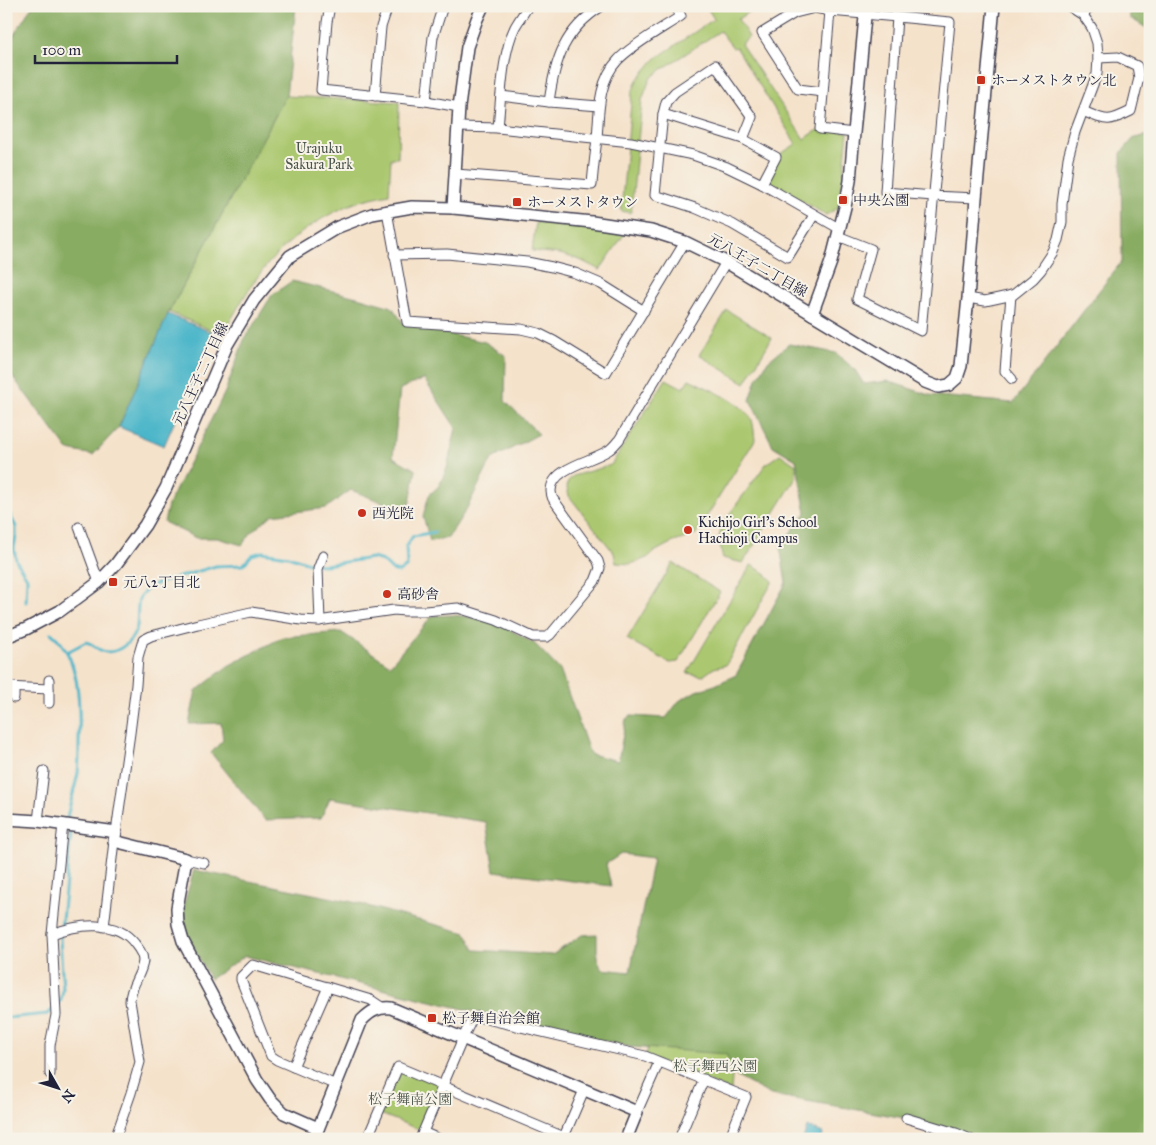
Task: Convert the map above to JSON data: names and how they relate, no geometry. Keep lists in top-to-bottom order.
{
  "streets": {
    "street": ["元八王子二丁目線"]
  },
  "parks": ["Urajuku Sakura Park", "松子舞西公園", "松子舞南公園"],
  "places": {
    "transit": [
      "ホーメストタウン北",
      "中央公園",
      "ホーメストタウン",
      "元八2丁目北",
      "松子舞自治会館"
    ],
    "other": ["西光院", "Kichijo Girl's School Hachioji Campus", "高砂舎"]
  },
  "scale_bar": "100 m",
  "north": "bottom right"
}
